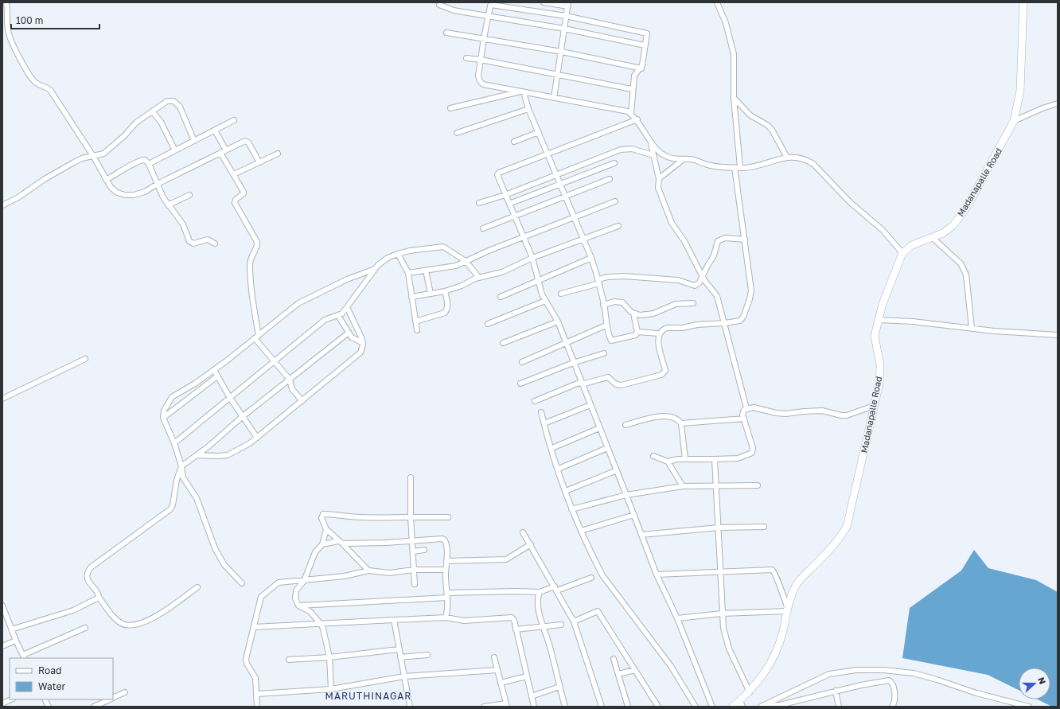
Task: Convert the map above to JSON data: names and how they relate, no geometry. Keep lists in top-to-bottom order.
{
  "streets": {
    "main road": ["Madanapalle Road"]
  },
  "districts": ["MARUTHINAGAR"],
  "legend": ["Road", "Water"],
  "scale_bar": "100 m",
  "north": "right"
}
